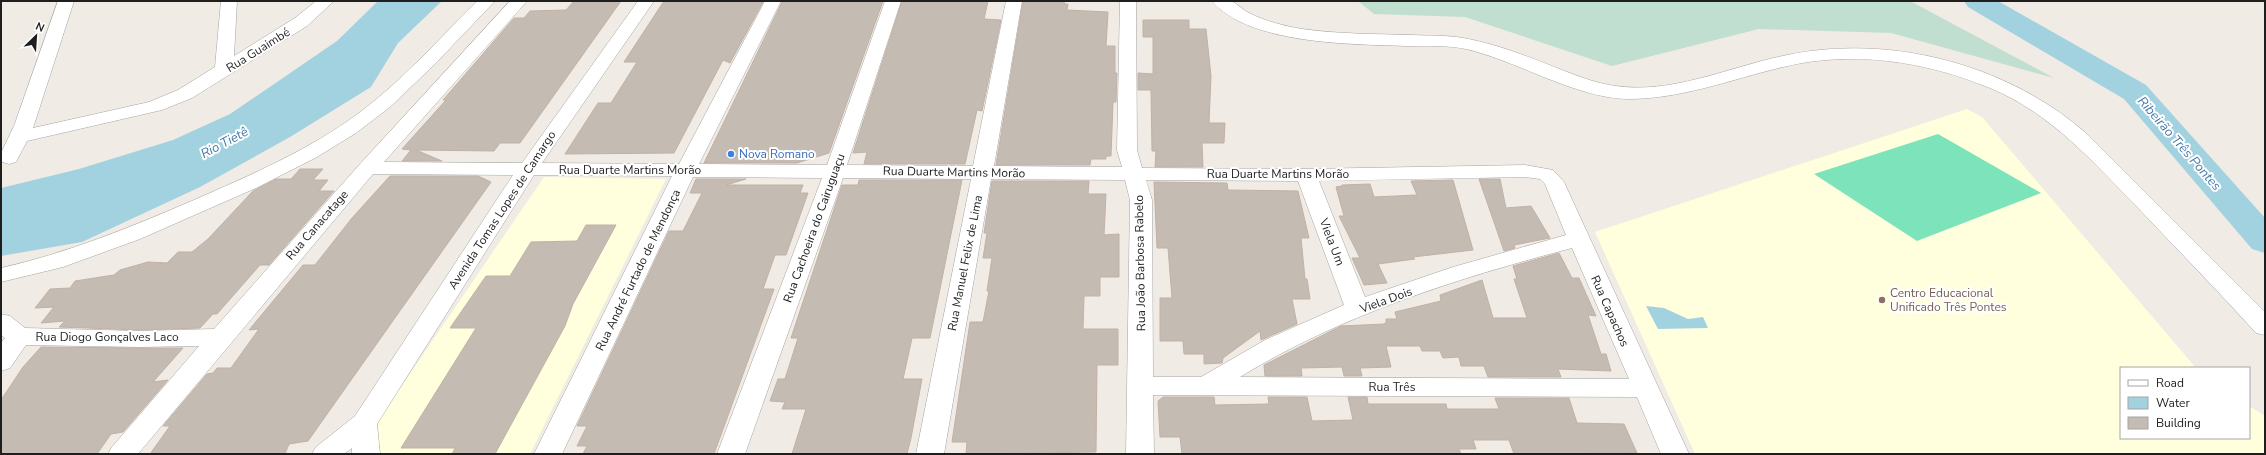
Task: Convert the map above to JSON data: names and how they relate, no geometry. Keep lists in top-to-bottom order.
{
  "streets": {
    "street": [
      "Rua Guaimbé",
      "Rua Duarte Martins Morão",
      "Avenida Tomas Lopes de Camargo",
      "Rua Canacatage",
      "Rua Cachoeira do Cairuguaçu",
      "Viela Um",
      "Rua Manuel Felix de Lima",
      "Rua João Barbosa Rabelo",
      "Rua André Furtado de Mendonça",
      "Viela Dois",
      "Rua Capachos",
      "Rua Diogo Gonçalves Laco",
      "Rua Três"
    ]
  },
  "crossings": [
    ["Rua Duarte Martins Morão", "Avenida Tomas Lopes de Camargo"],
    ["Rua Duarte Martins Morão", "Rua Canacatage"],
    ["Rua Duarte Martins Morão", "Rua Cachoeira do Cairuguaçu"],
    ["Rua Duarte Martins Morão", "Viela Um"],
    ["Rua Duarte Martins Morão", "Rua Manuel Felix de Lima"],
    ["Rua Duarte Martins Morão", "Rua João Barbosa Rabelo"],
    ["Rua Duarte Martins Morão", "Rua André Furtado de Mendonça"],
    ["Rua Duarte Martins Morão", "Rua Capachos"],
    ["Rua Canacatage", "Rua Diogo Gonçalves Laco"],
    ["Viela Um", "Viela Dois"],
    ["Rua João Barbosa Rabelo", "Rua Três"],
    ["Viela Dois", "Rua Capachos"],
    ["Viela Dois", "Rua Três"],
    ["Rua Capachos", "Rua Três"]
  ],
  "water": ["Rio Tietê", "Ribeirão Três Pontes"],
  "places": ["Nova Romano", "Centro Educacional Unificado Três Pontes"],
  "legend": ["Road", "Water", "Building"],
  "north": "top right"
}
